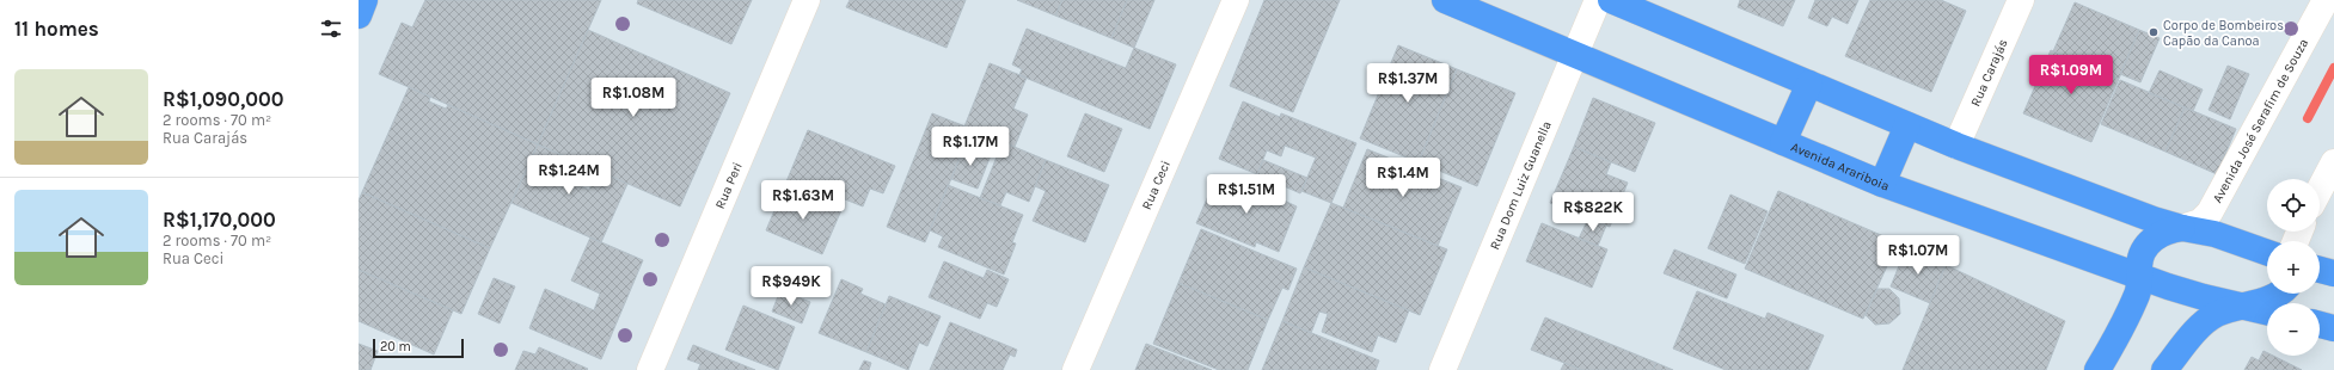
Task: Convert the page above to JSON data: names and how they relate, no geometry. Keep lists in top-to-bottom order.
{
  "streets": {
    "main road": ["Avenida Arariboia"],
    "street": [
      "Rua Carajás",
      "Avenida José Serafim de Souza",
      "Rua Peri",
      "Rua Ceci",
      "Rua Dom Luiz Guanella"
    ]
  },
  "crossings": [
    ["Avenida Arariboia", "Rua Dom Luiz Guanella"]
  ],
  "places": ["Corpo de Bombeiros Capão da Canoa"],
  "scale_bar": "20 m",
  "page": {
    "heading": "11 homes",
    "price": [
      "R$1.09M",
      "R$1.37M",
      "R$1.08M",
      "R$1.17M",
      "R$1.24M",
      "R$1.4M",
      "R$1.51M",
      "R$1.63M",
      "R$822K",
      "R$1.07M",
      "R$949K"
    ],
    "list": [
      {
        "name": "R$1,090,000",
        "note": "2 rooms · 70 m² · Rua Carajás"
      },
      {
        "name": "R$1,170,000",
        "note": "2 rooms · 70 m² · Rua Ceci"
      }
    ],
    "map_buttons": ["+", "−"],
    "scale": "20 m"
  }
}
